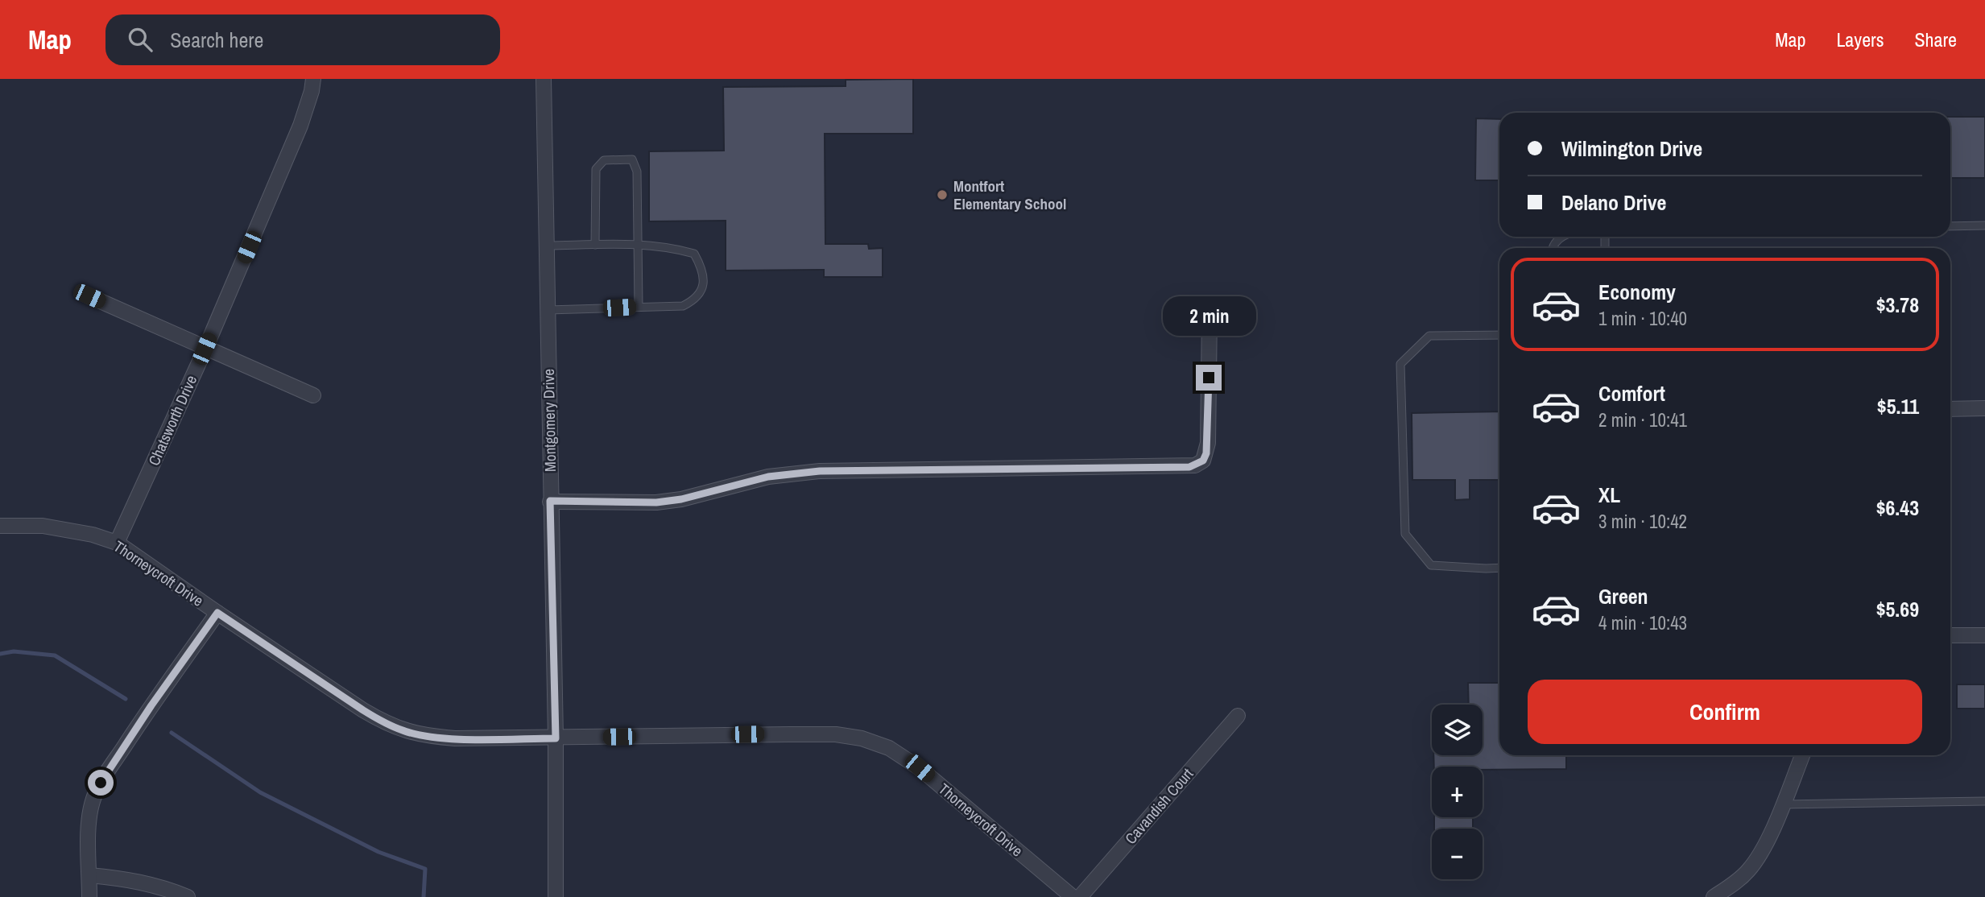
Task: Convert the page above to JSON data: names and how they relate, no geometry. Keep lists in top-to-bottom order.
{
  "streets": {
    "street": [
      "Chatsworth Drive",
      "Montgomery Drive",
      "Thorneycroft Drive",
      "Cavandish Court"
    ]
  },
  "crossings": [
    ["Chatsworth Drive", "Thorneycroft Drive"],
    ["Montgomery Drive", "Thorneycroft Drive"]
  ],
  "places": ["Montfort Elementary School"],
  "page": {
    "header": "Map",
    "search": "Search here",
    "nav": ["Map", "Layers", "Share"],
    "banner": ["Wilmington Drive", "Delano Drive"],
    "list": [
      {
        "name": "Economy",
        "note": "1 min · 10:40",
        "value": "$3.78"
      },
      {
        "name": "Comfort",
        "note": "2 min · 10:41",
        "value": "$5.11"
      },
      {
        "name": "XL",
        "note": "3 min · 10:42",
        "value": "$6.43"
      },
      {
        "name": "Green",
        "note": "4 min · 10:43",
        "value": "$5.69"
      }
    ],
    "bubble": "2 min",
    "buttons": "Confirm",
    "map_buttons": ["+", "−"]
  }
}
